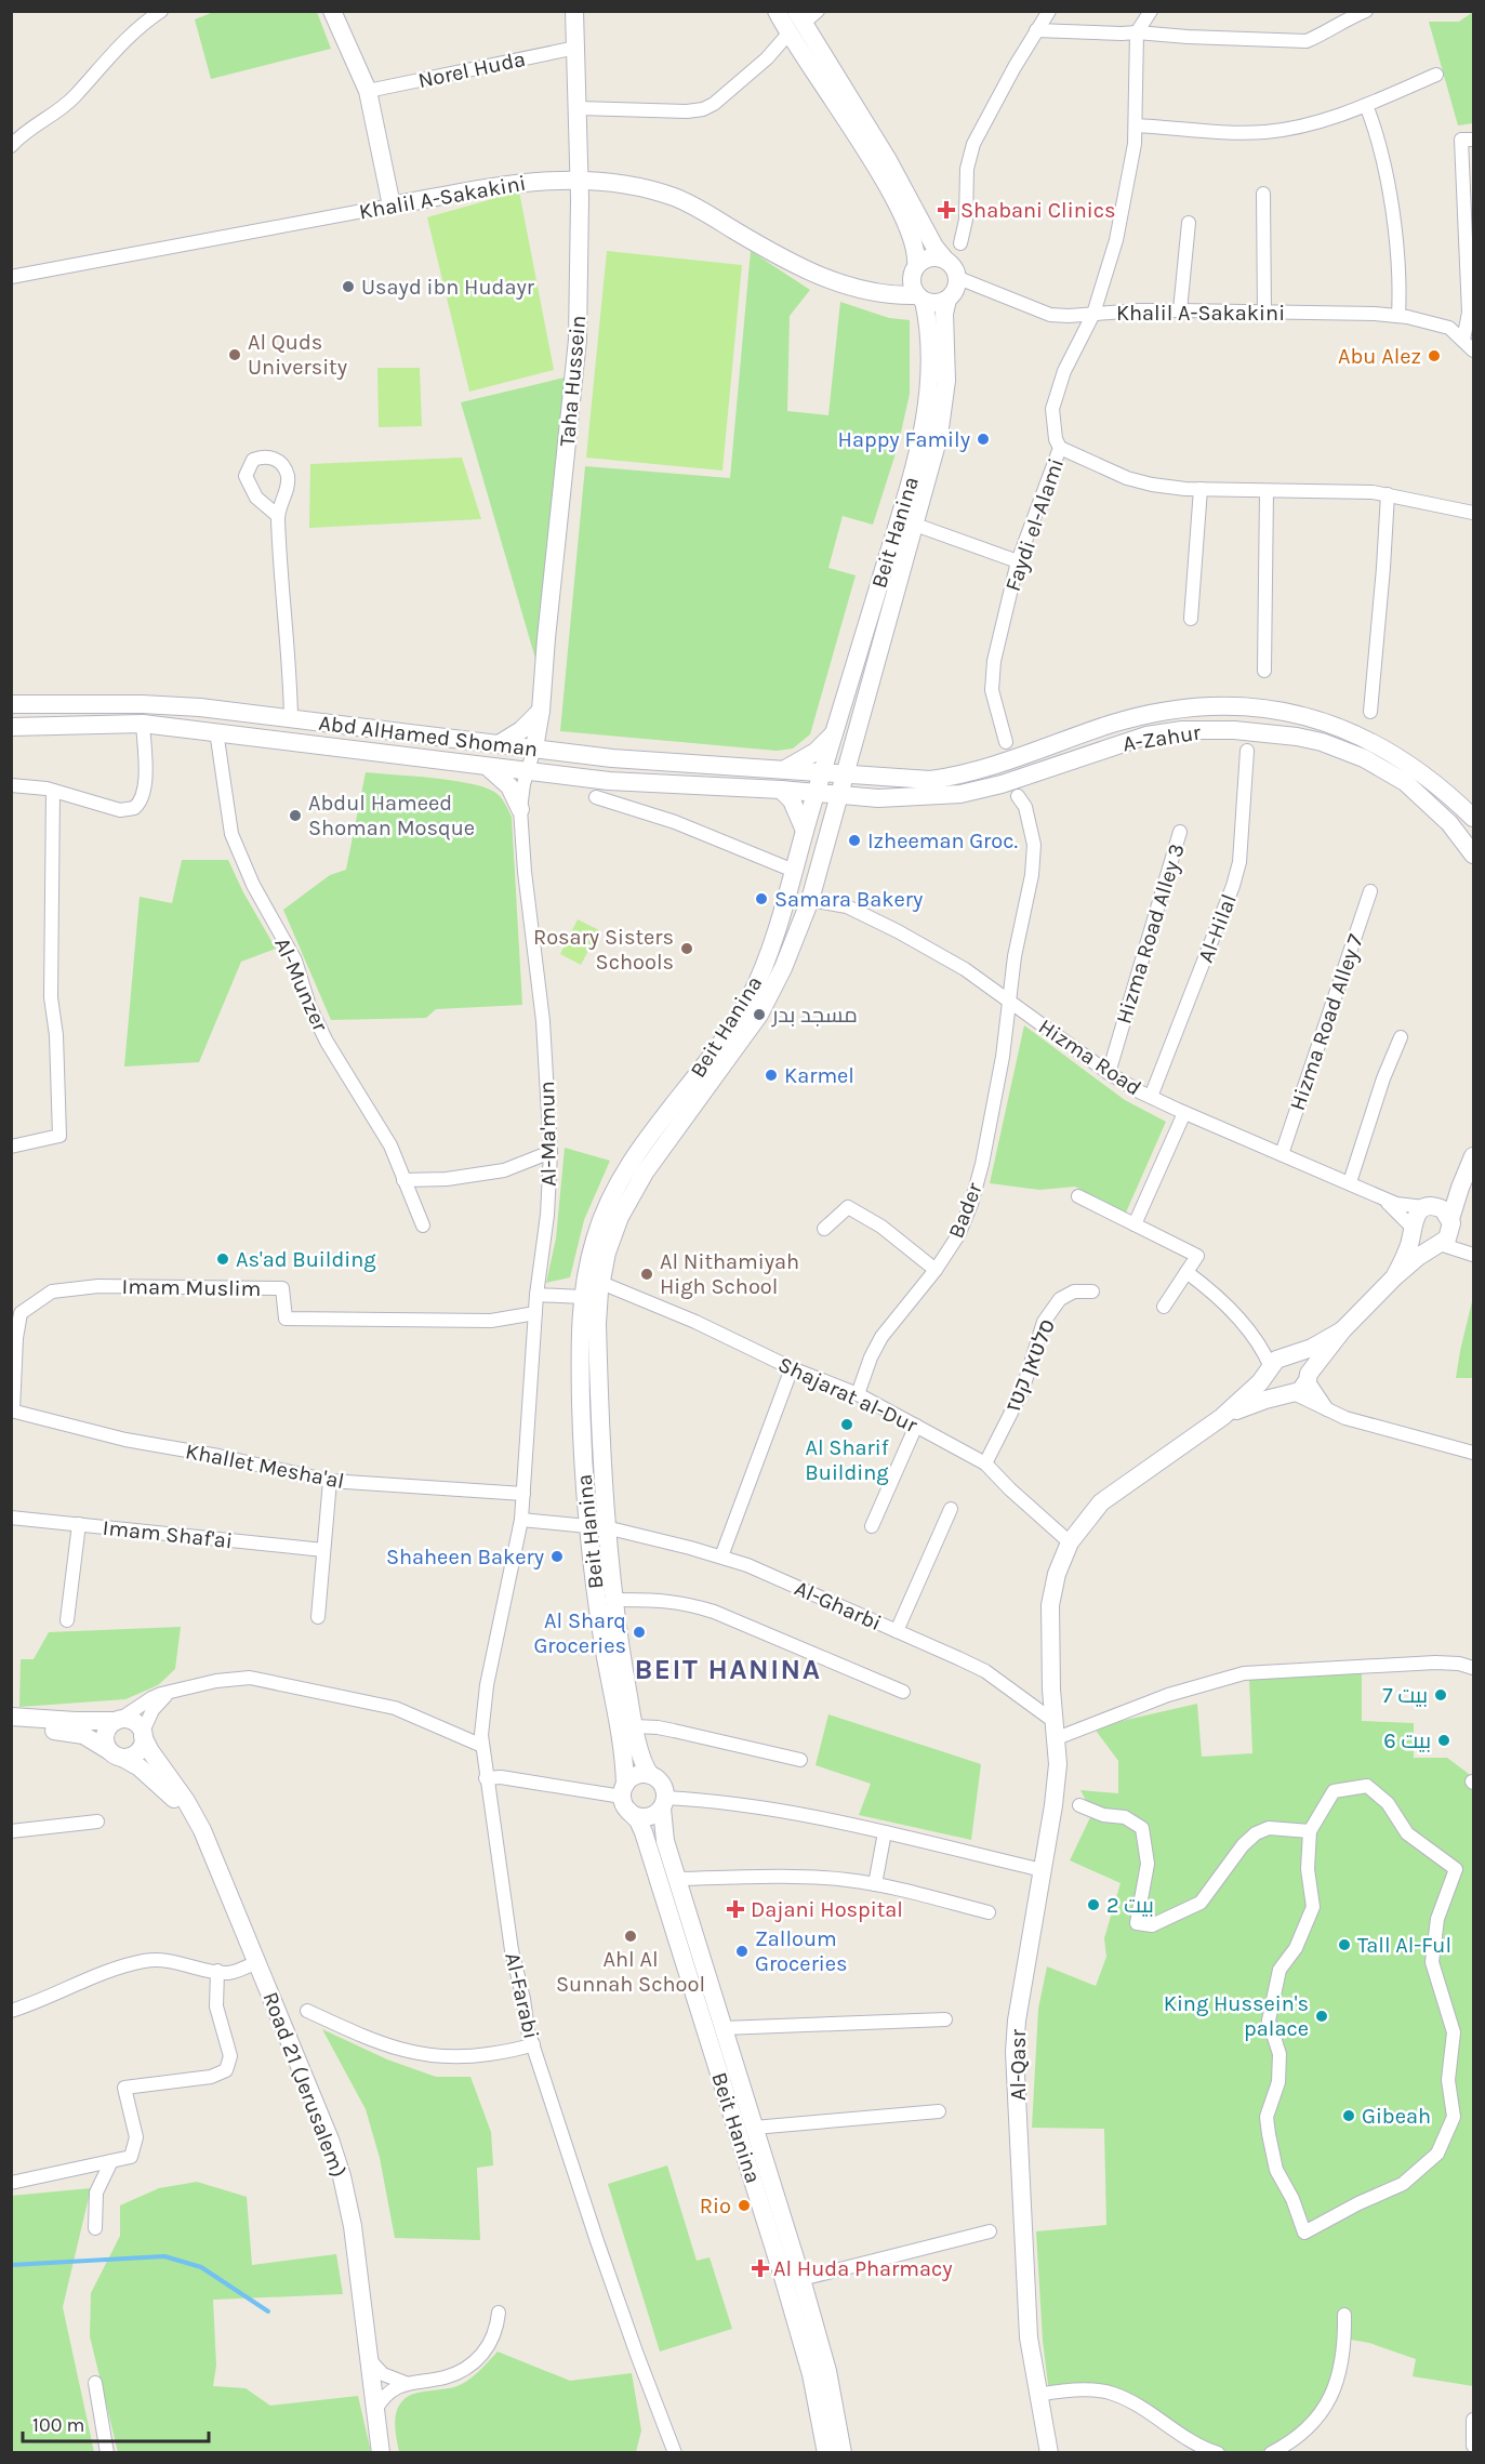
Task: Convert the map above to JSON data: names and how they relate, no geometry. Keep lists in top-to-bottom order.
{
  "streets": {
    "street": [
      "Norel Huda",
      "Khalil A-Sakakini",
      "Taha Hussein",
      "Faydi el-Alami",
      "Beit Hanina",
      "Abd AlHamed Shoman",
      "A-Zahur",
      "Al-Hilal",
      "Hizma Road Alley 3",
      "Al-Munzer",
      "Hizma Road Alley 7",
      "Hizma Road",
      "Al-Ma'mun",
      "Bader",
      "Imam Muslim",
      "סלטאן קטז",
      "Shajarat al-Dur",
      "Khallet Mesha'al",
      "Imam Shaf'ai",
      "Al-Gharbi",
      "Al-Farabi",
      "Al-Qasr",
      "Road 21 (Jerusalem)"
    ]
  },
  "crossings": [
    ["Norel Huda", "Taha Hussein"],
    ["Khalil A-Sakakini", "Taha Hussein"],
    ["Khalil A-Sakakini", "Faydi el-Alami"],
    ["Khalil A-Sakakini", "Beit Hanina"],
    ["Taha Hussein", "Abd AlHamed Shoman"],
    ["Taha Hussein", "Al-Ma'mun"],
    ["Beit Hanina", "Abd AlHamed Shoman"],
    ["Beit Hanina", "A-Zahur"],
    ["Beit Hanina", "Hizma Road"],
    ["Beit Hanina", "Shajarat al-Dur"],
    ["Beit Hanina", "Al-Gharbi"],
    ["Abd AlHamed Shoman", "A-Zahur"],
    ["Abd AlHamed Shoman", "Al-Munzer"],
    ["Abd AlHamed Shoman", "Al-Ma'mun"],
    ["Al-Hilal", "Hizma Road"],
    ["Hizma Road Alley 3", "Hizma Road"],
    ["Hizma Road Alley 7", "Hizma Road"],
    ["Hizma Road", "Bader"],
    ["Al-Ma'mun", "Imam Muslim"],
    ["Al-Ma'mun", "Khallet Mesha'al"],
    ["Al-Ma'mun", "Al-Gharbi"],
    ["Al-Ma'mun", "Al-Farabi"],
    ["Bader", "Shajarat al-Dur"],
    ["Imam Muslim", "Khallet Mesha'al"],
    ["סלטאן קטז", "Shajarat al-Dur"],
    ["Shajarat al-Dur", "Al-Qasr"],
    ["Al-Gharbi", "Al-Farabi"],
    ["Al-Gharbi", "Al-Qasr"]
  ],
  "districts": ["BEIT HANINA"],
  "places": {
    "health": ["Shabani Clinics", "Dajani Hospital", "Al Huda Pharmacy"],
    "other": [
      "Usayd ibn Hudayr",
      "Al Quds University",
      "Abu Alez",
      "Happy Family",
      "Abdul Hameed Shoman Mosque",
      "Izheeman Groc.",
      "Samara Bakery",
      "Rosary Sisters Schools",
      "مسجد بدر",
      "Karmel",
      "As'ad Building",
      "Al Nithamiyah High School",
      "Al Sharif Building",
      "Shaheen Bakery",
      "Al Sharq Groceries",
      "بيت 7",
      "بيت 6",
      "بيت 2",
      "Ahl Al Sunnah School",
      "Tall Al-Ful",
      "Zalloum Groceries",
      "King Hussein's palace",
      "Gibeah",
      "Rio"
    ]
  },
  "scale_bar": "100 m"
}
